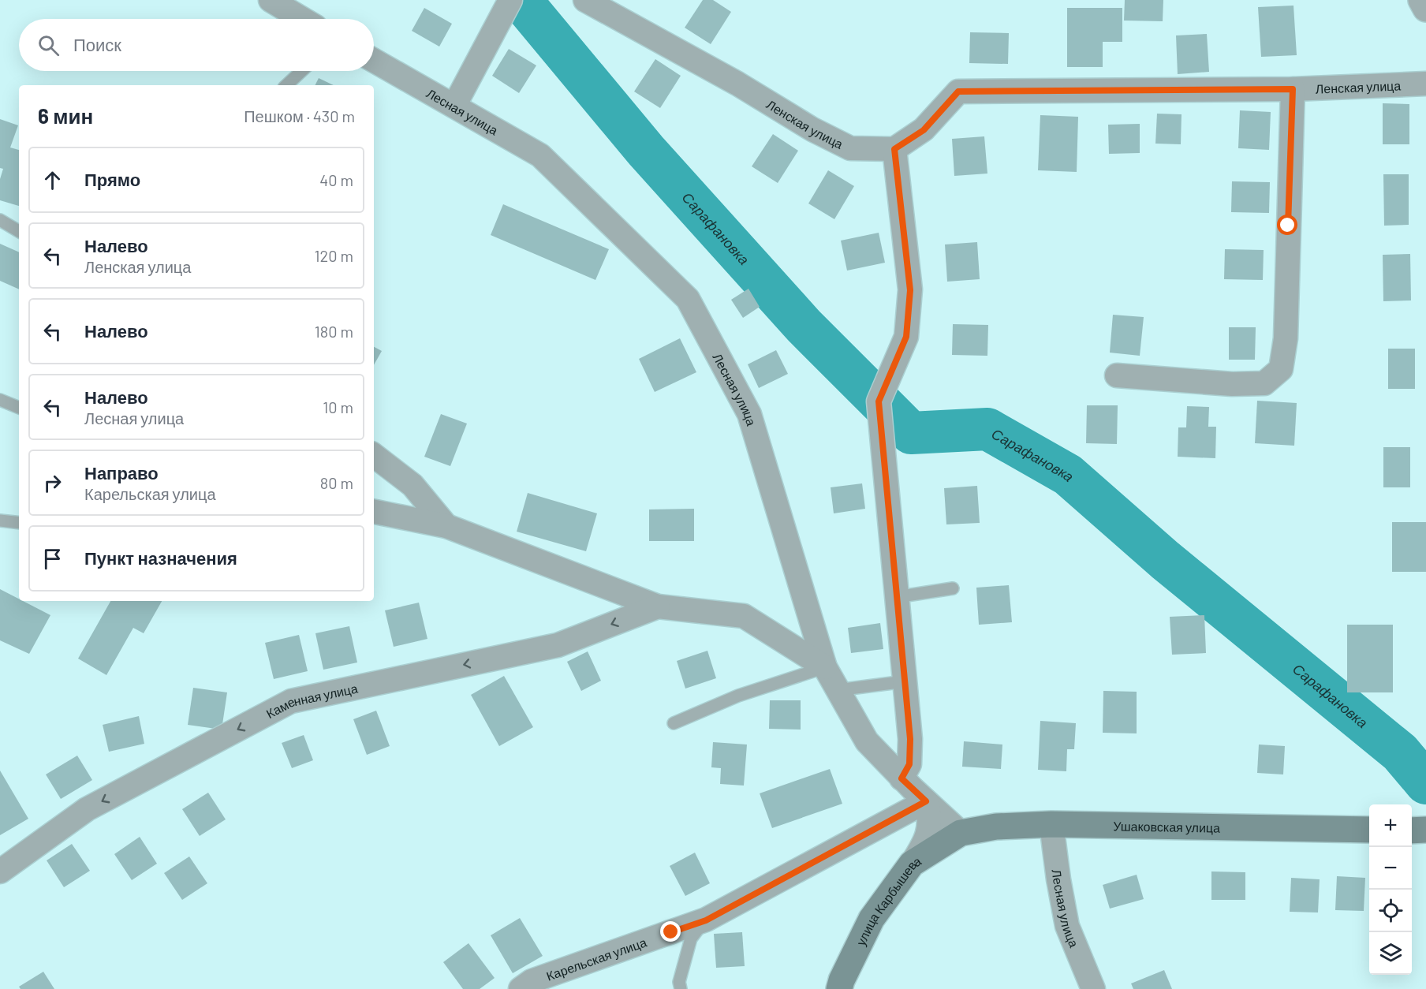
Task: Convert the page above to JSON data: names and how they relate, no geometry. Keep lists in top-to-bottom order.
{
  "streets": {
    "main road": ["Ушаковская улица", "улица Карбышева"],
    "street": [
      "Ленская улица",
      "Лесная улица",
      "Каменная улица",
      "Карельская улица"
    ]
  },
  "crossings": [
    ["Лесная улица", "Ушаковская улица"],
    ["Лесная улица", "улица Карбышева"],
    ["Лесная улица", "Карельская улица"],
    ["Ушаковская улица", "улица Карбышева"]
  ],
  "one_way": ["Каменная улица"],
  "water": ["Сарафановка"],
  "page": {
    "search": "Поиск",
    "heading": ["6 мин", "Пешком · 430 m"],
    "list": [
      ["Прямо", "40 m"],
      ["Налево", "Ленская улица", "120 m"],
      ["Налево", "180 m"],
      ["Налево", "Лесная улица", "10 m"],
      ["Направо", "Карельская улица", "80 m"],
      "Пункт назначения"
    ],
    "map_buttons": ["+", "−"]
  }
}
